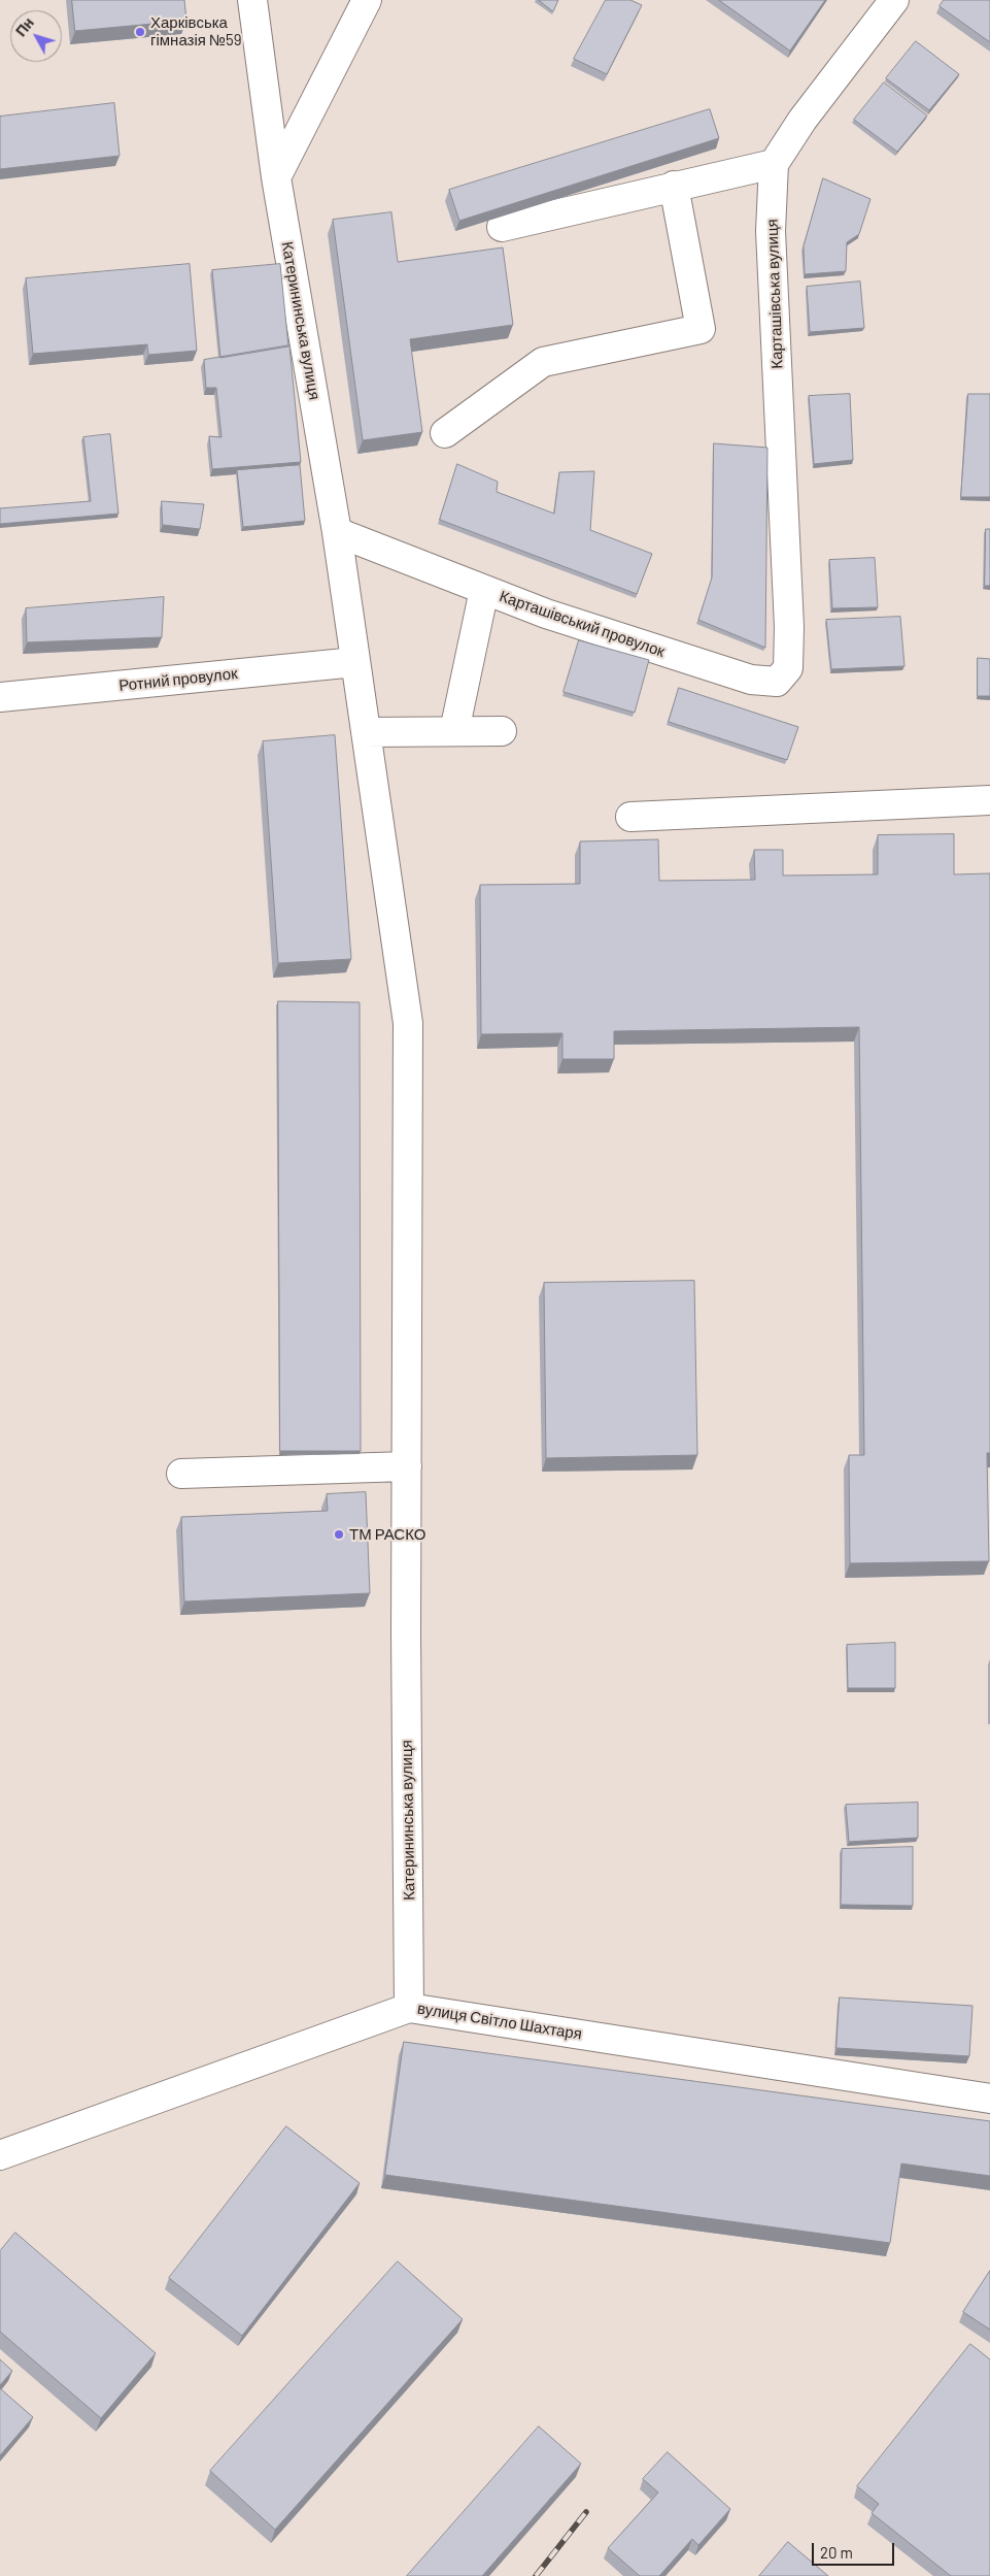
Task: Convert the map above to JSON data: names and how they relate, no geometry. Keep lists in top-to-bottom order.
{
  "streets": {
    "street": [
      "Карташівська вулиця",
      "Катерининська вулиця",
      "Карташівський провулок",
      "Ротний провулок",
      "вулиця Світло Шахтаря"
    ]
  },
  "crossings": [
    ["Карташівська вулиця", "Карташівський провулок"],
    ["Катерининська вулиця", "Карташівський провулок"],
    ["Катерининська вулиця", "Ротний провулок"],
    ["Катерининська вулиця", "вулиця Світло Шахтаря"]
  ],
  "places": ["Харківська гімназія №59", "ТМ РАСКО"],
  "scale_bar": "20 m",
  "north": "top left"
}
